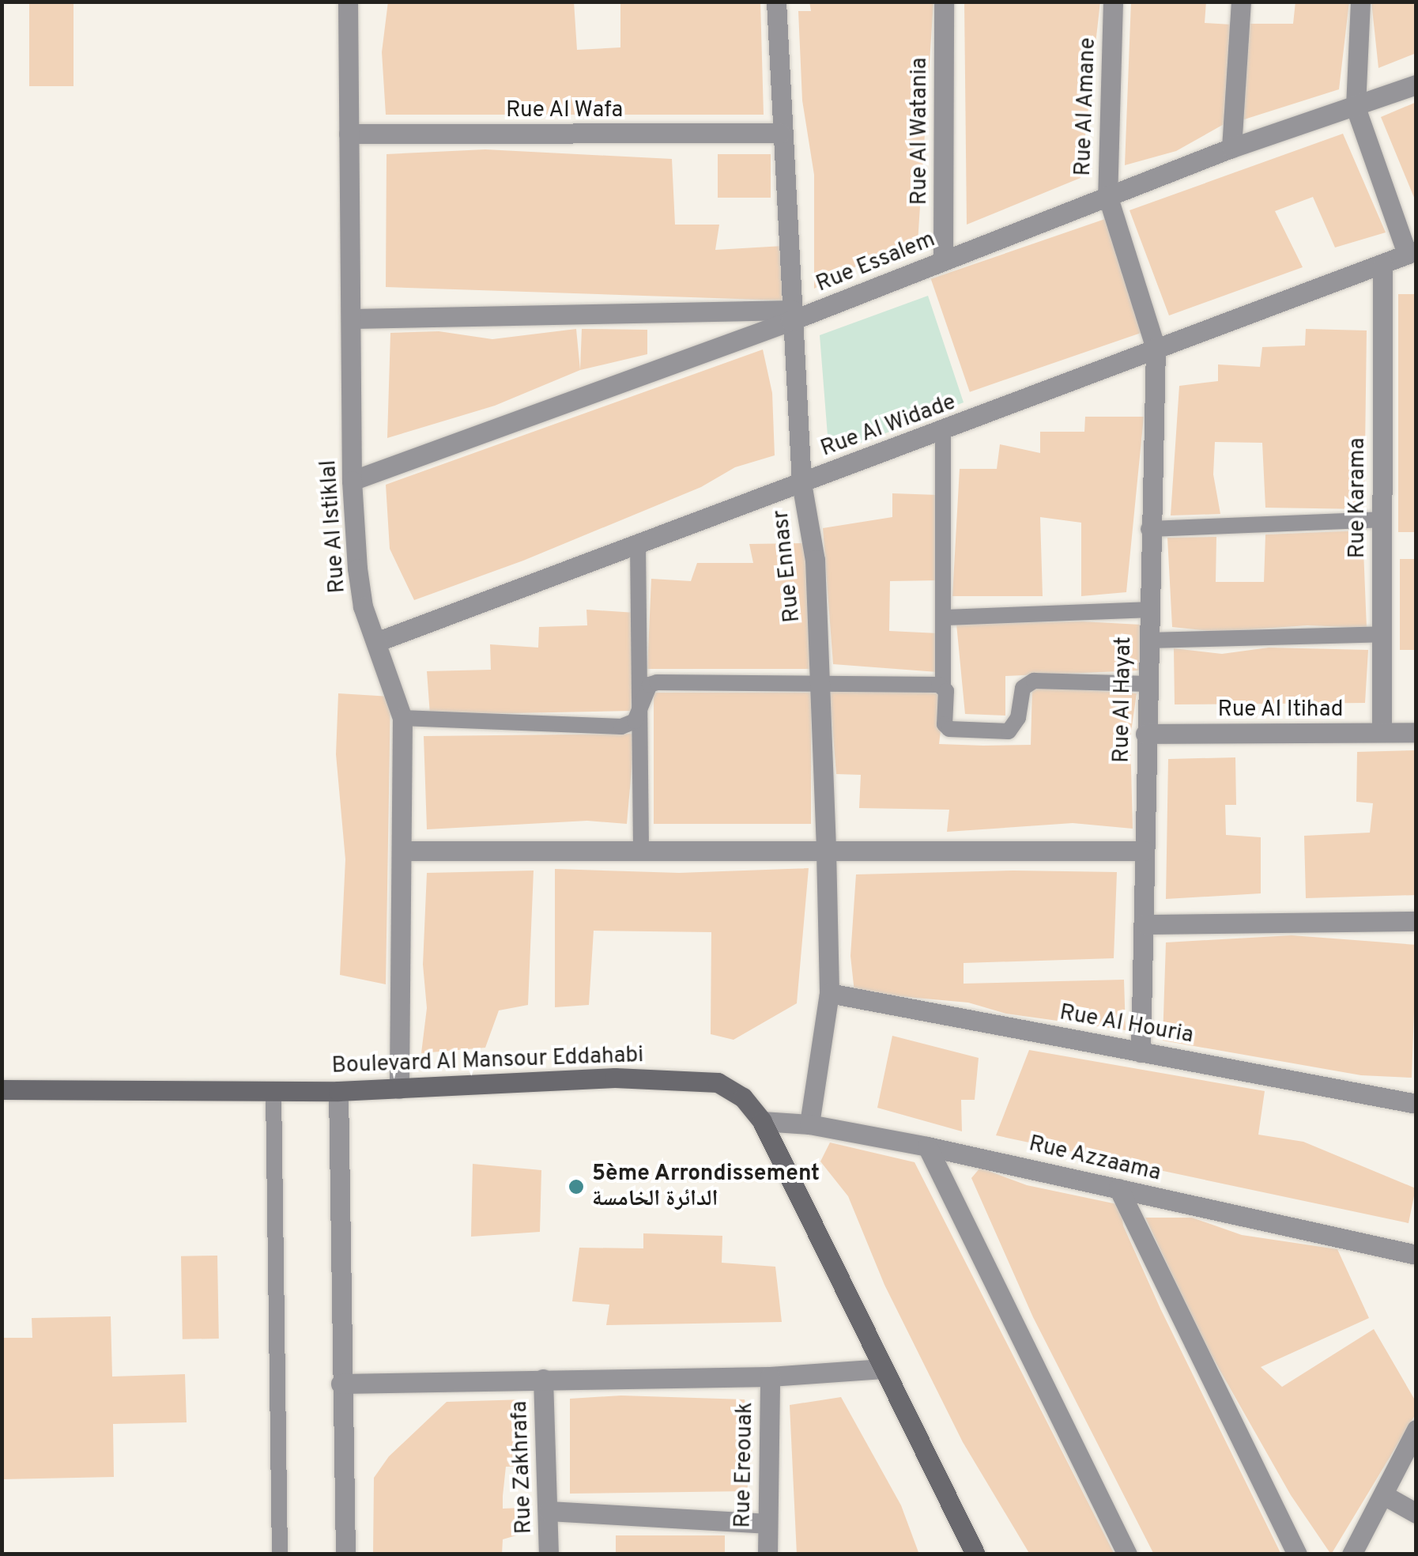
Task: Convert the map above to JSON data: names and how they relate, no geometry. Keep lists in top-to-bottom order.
{
  "streets": {
    "main road": ["Boulevard Al Mansour Eddahabi"],
    "street": [
      "Rue Al Amane",
      "Rue Al Wafa",
      "Rue Al Watania",
      "Rue Essalem",
      "Rue Al Widade",
      "Rue Karama",
      "Rue Al Istiklal",
      "Rue Ennasr",
      "Rue Al Hayat",
      "Rue Al Itihad",
      "Rue Al Houria",
      "Rue Azzaama",
      "Rue Ereouak",
      "Rue Zakhrafa"
    ]
  },
  "crossings": [
    ["Rue Al Amane", "Rue Essalem"],
    ["Rue Al Amane", "Rue Al Widade"],
    ["Rue Al Amane", "Rue Al Hayat"],
    ["Rue Al Wafa", "Rue Al Istiklal"],
    ["Rue Al Wafa", "Rue Ennasr"],
    ["Rue Al Watania", "Rue Essalem"],
    ["Rue Essalem", "Rue Al Istiklal"],
    ["Rue Essalem", "Rue Ennasr"],
    ["Rue Al Widade", "Rue Karama"],
    ["Rue Al Widade", "Rue Al Istiklal"],
    ["Rue Al Widade", "Rue Ennasr"],
    ["Rue Al Widade", "Rue Al Hayat"],
    ["Rue Karama", "Rue Al Itihad"],
    ["Rue Al Istiklal", "Boulevard Al Mansour Eddahabi"],
    ["Rue Ennasr", "Rue Al Houria"],
    ["Rue Ennasr", "Rue Azzaama"],
    ["Rue Al Hayat", "Rue Al Itihad"],
    ["Rue Al Hayat", "Rue Al Houria"],
    ["Boulevard Al Mansour Eddahabi", "Rue Azzaama"]
  ],
  "places": ["5ème Arrondissement الدائرة الخامسة"]
}
